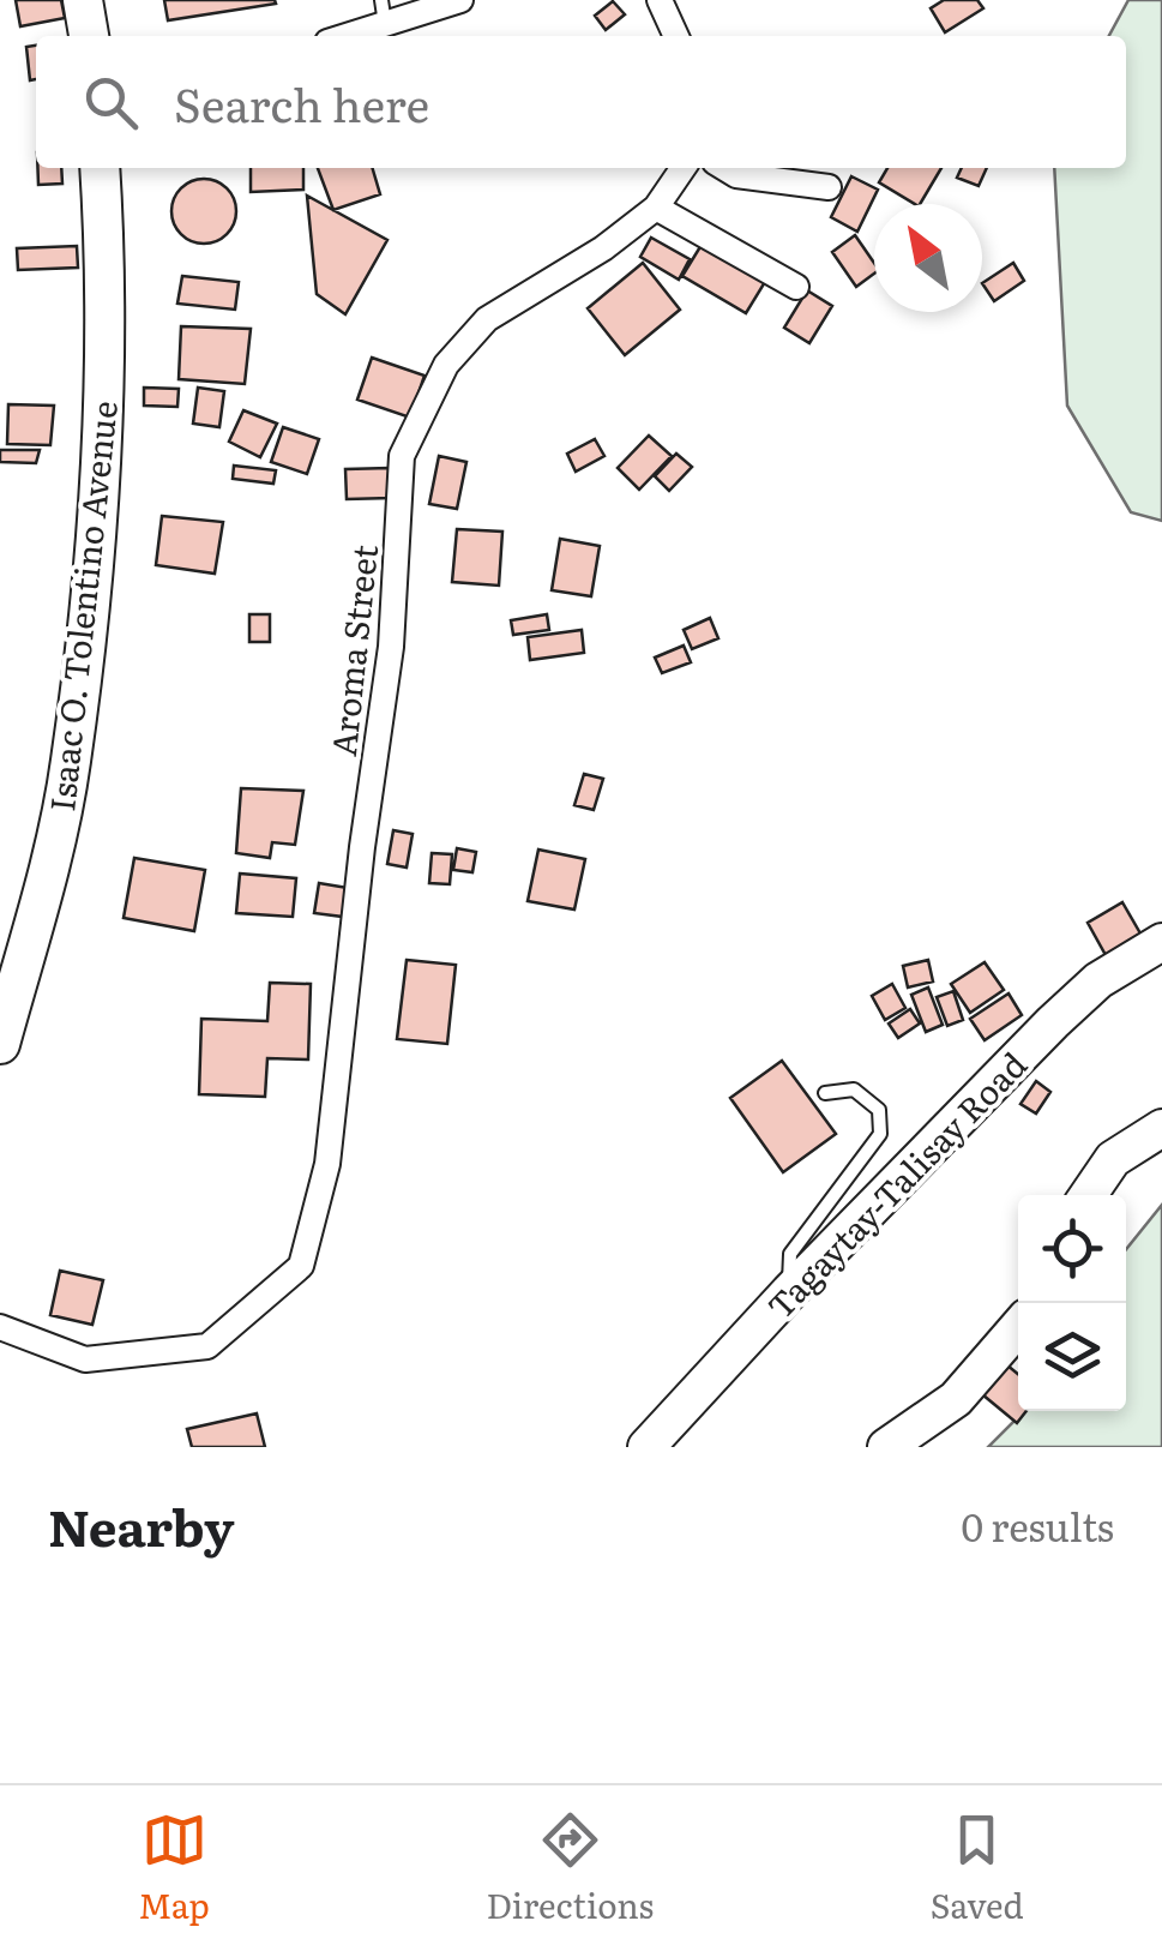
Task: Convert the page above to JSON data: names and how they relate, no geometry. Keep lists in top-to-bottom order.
{
  "streets": {
    "main road": ["Isaac O. Tolentino Avenue", "Tagaytay-Talisay Road"],
    "street": ["Aroma Street"]
  },
  "north": "top left",
  "page": {
    "search": "Search here",
    "heading": ["Nearby", "0 results"],
    "nav": ["Map", "Directions", "Saved"]
  }
}
